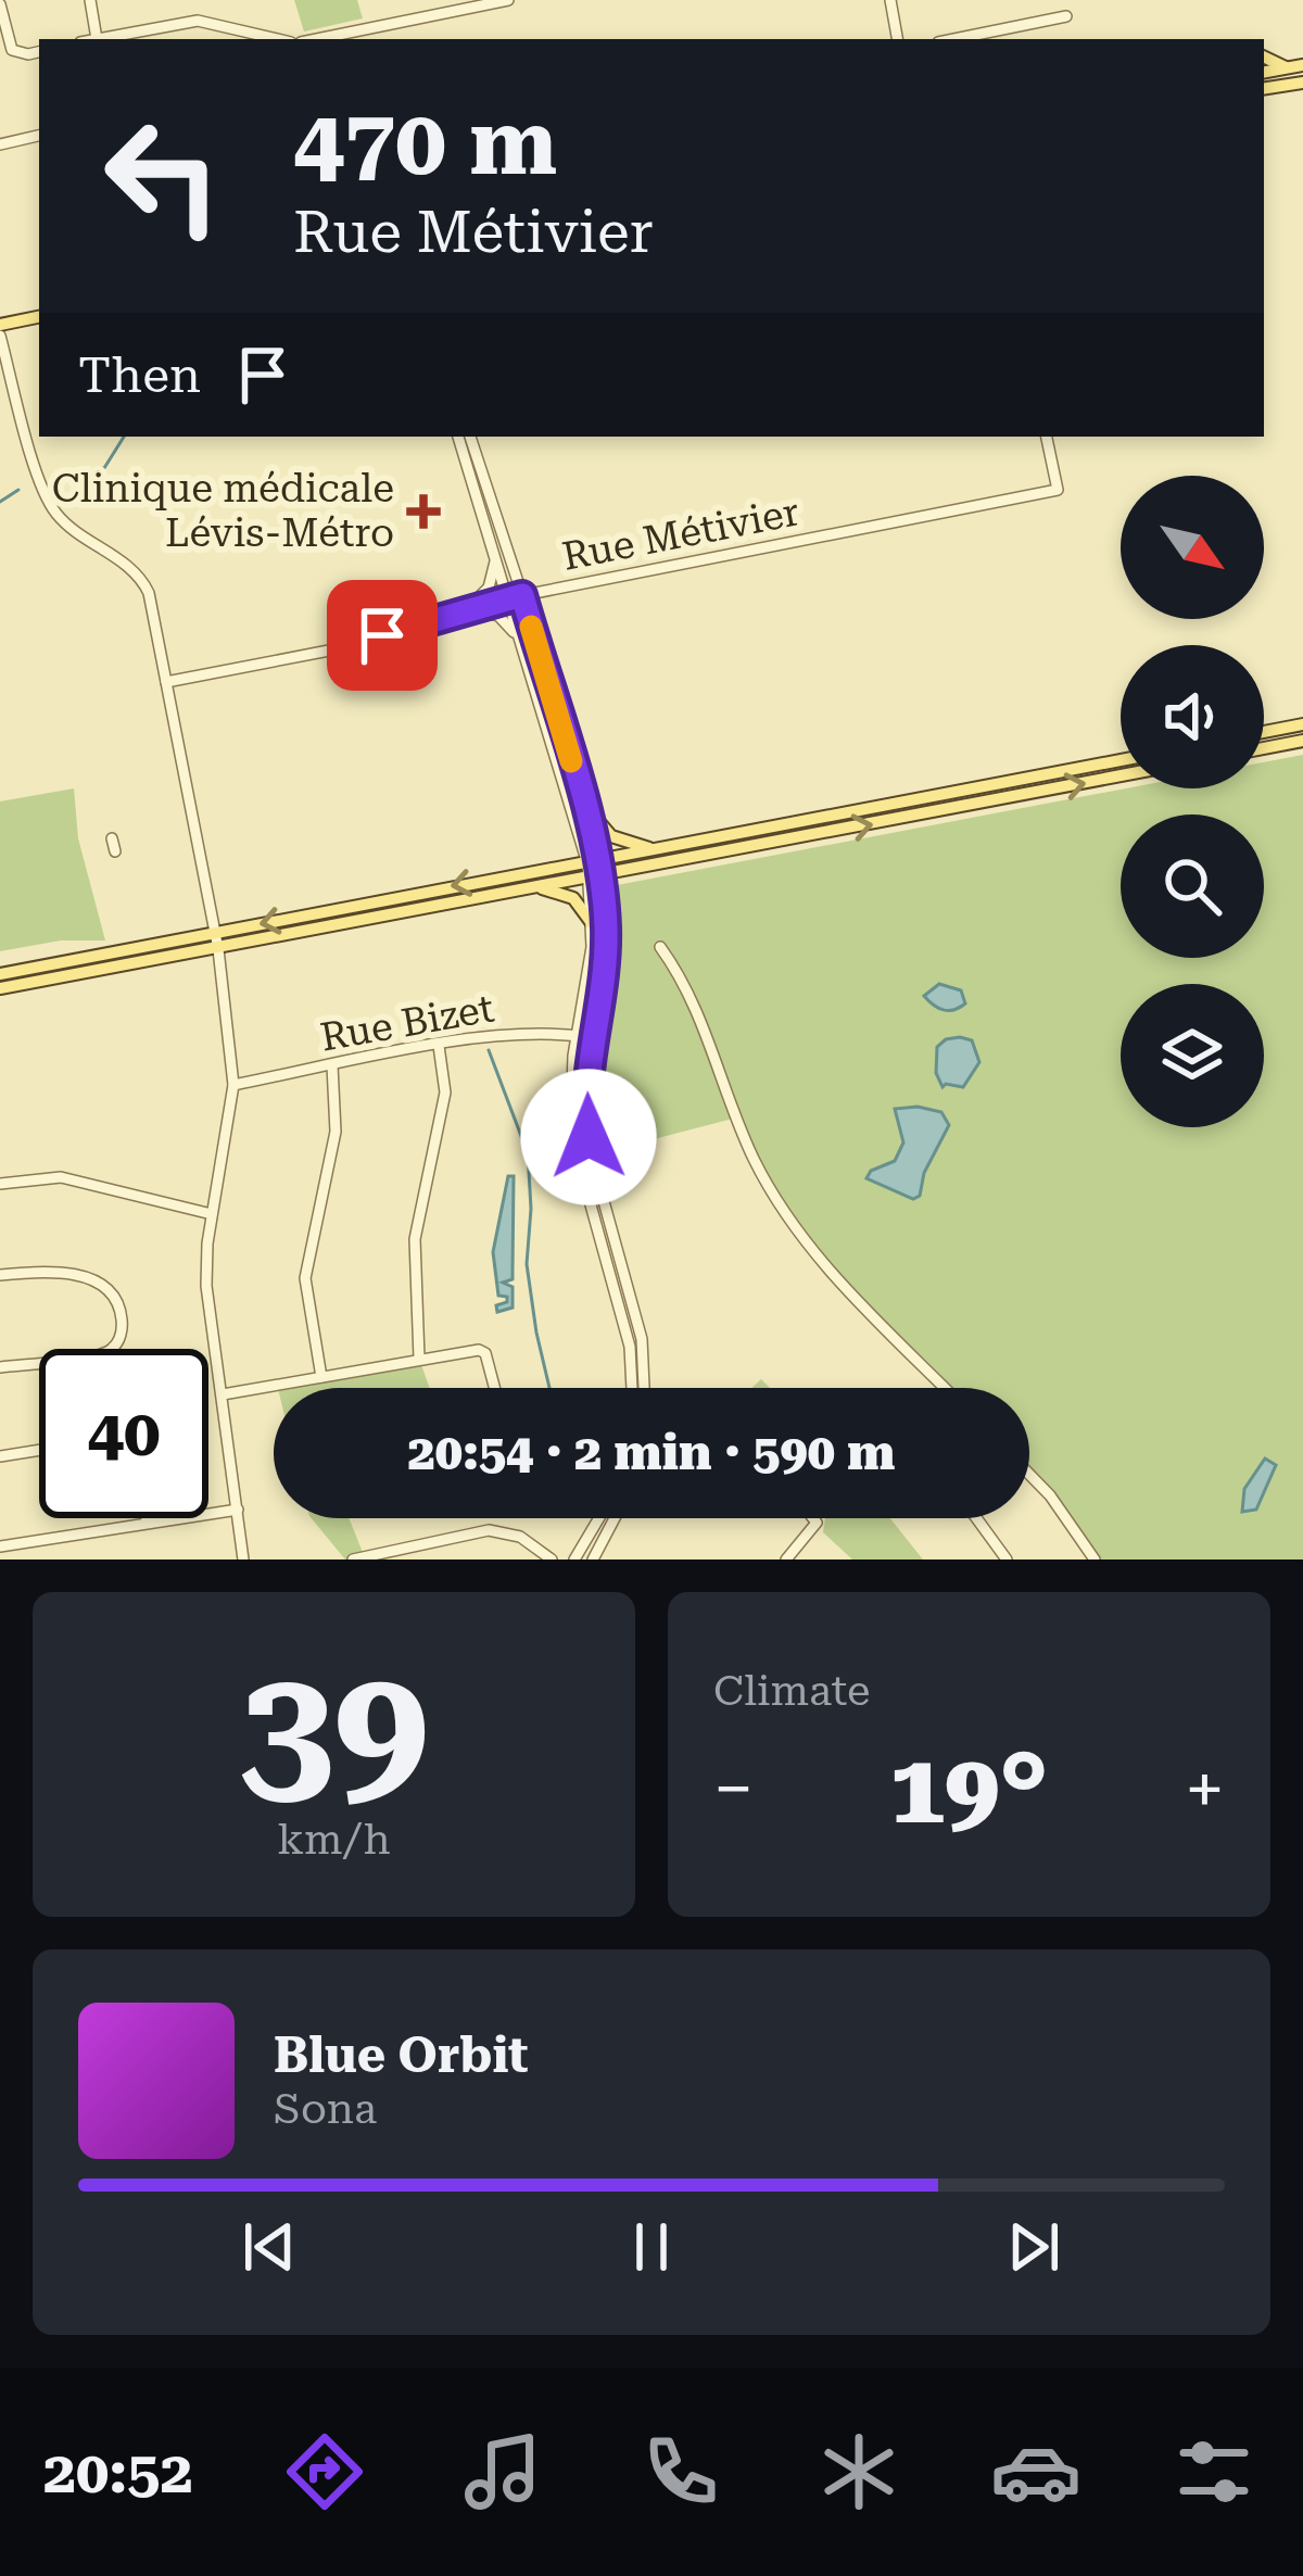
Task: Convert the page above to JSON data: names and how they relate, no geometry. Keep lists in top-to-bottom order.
{
  "streets": {
    "street": ["Rue Métivier", "Rue Bizet"]
  },
  "places": {
    "health": ["Clinique médicale Lévis-Métro"]
  },
  "north": "bottom right",
  "page": {
    "turn": ["470 m", "Rue Métivier"],
    "then": "Then",
    "limit": "40",
    "trip": "20:54 · 2 min · 590 m",
    "tile": [
      ["39", "km/h"],
      "Climate"
    ],
    "heat": ["−", "19°", "+"],
    "song": ["Blue Orbit", "Sona"],
    "tabs": "20:52"
  }
}
